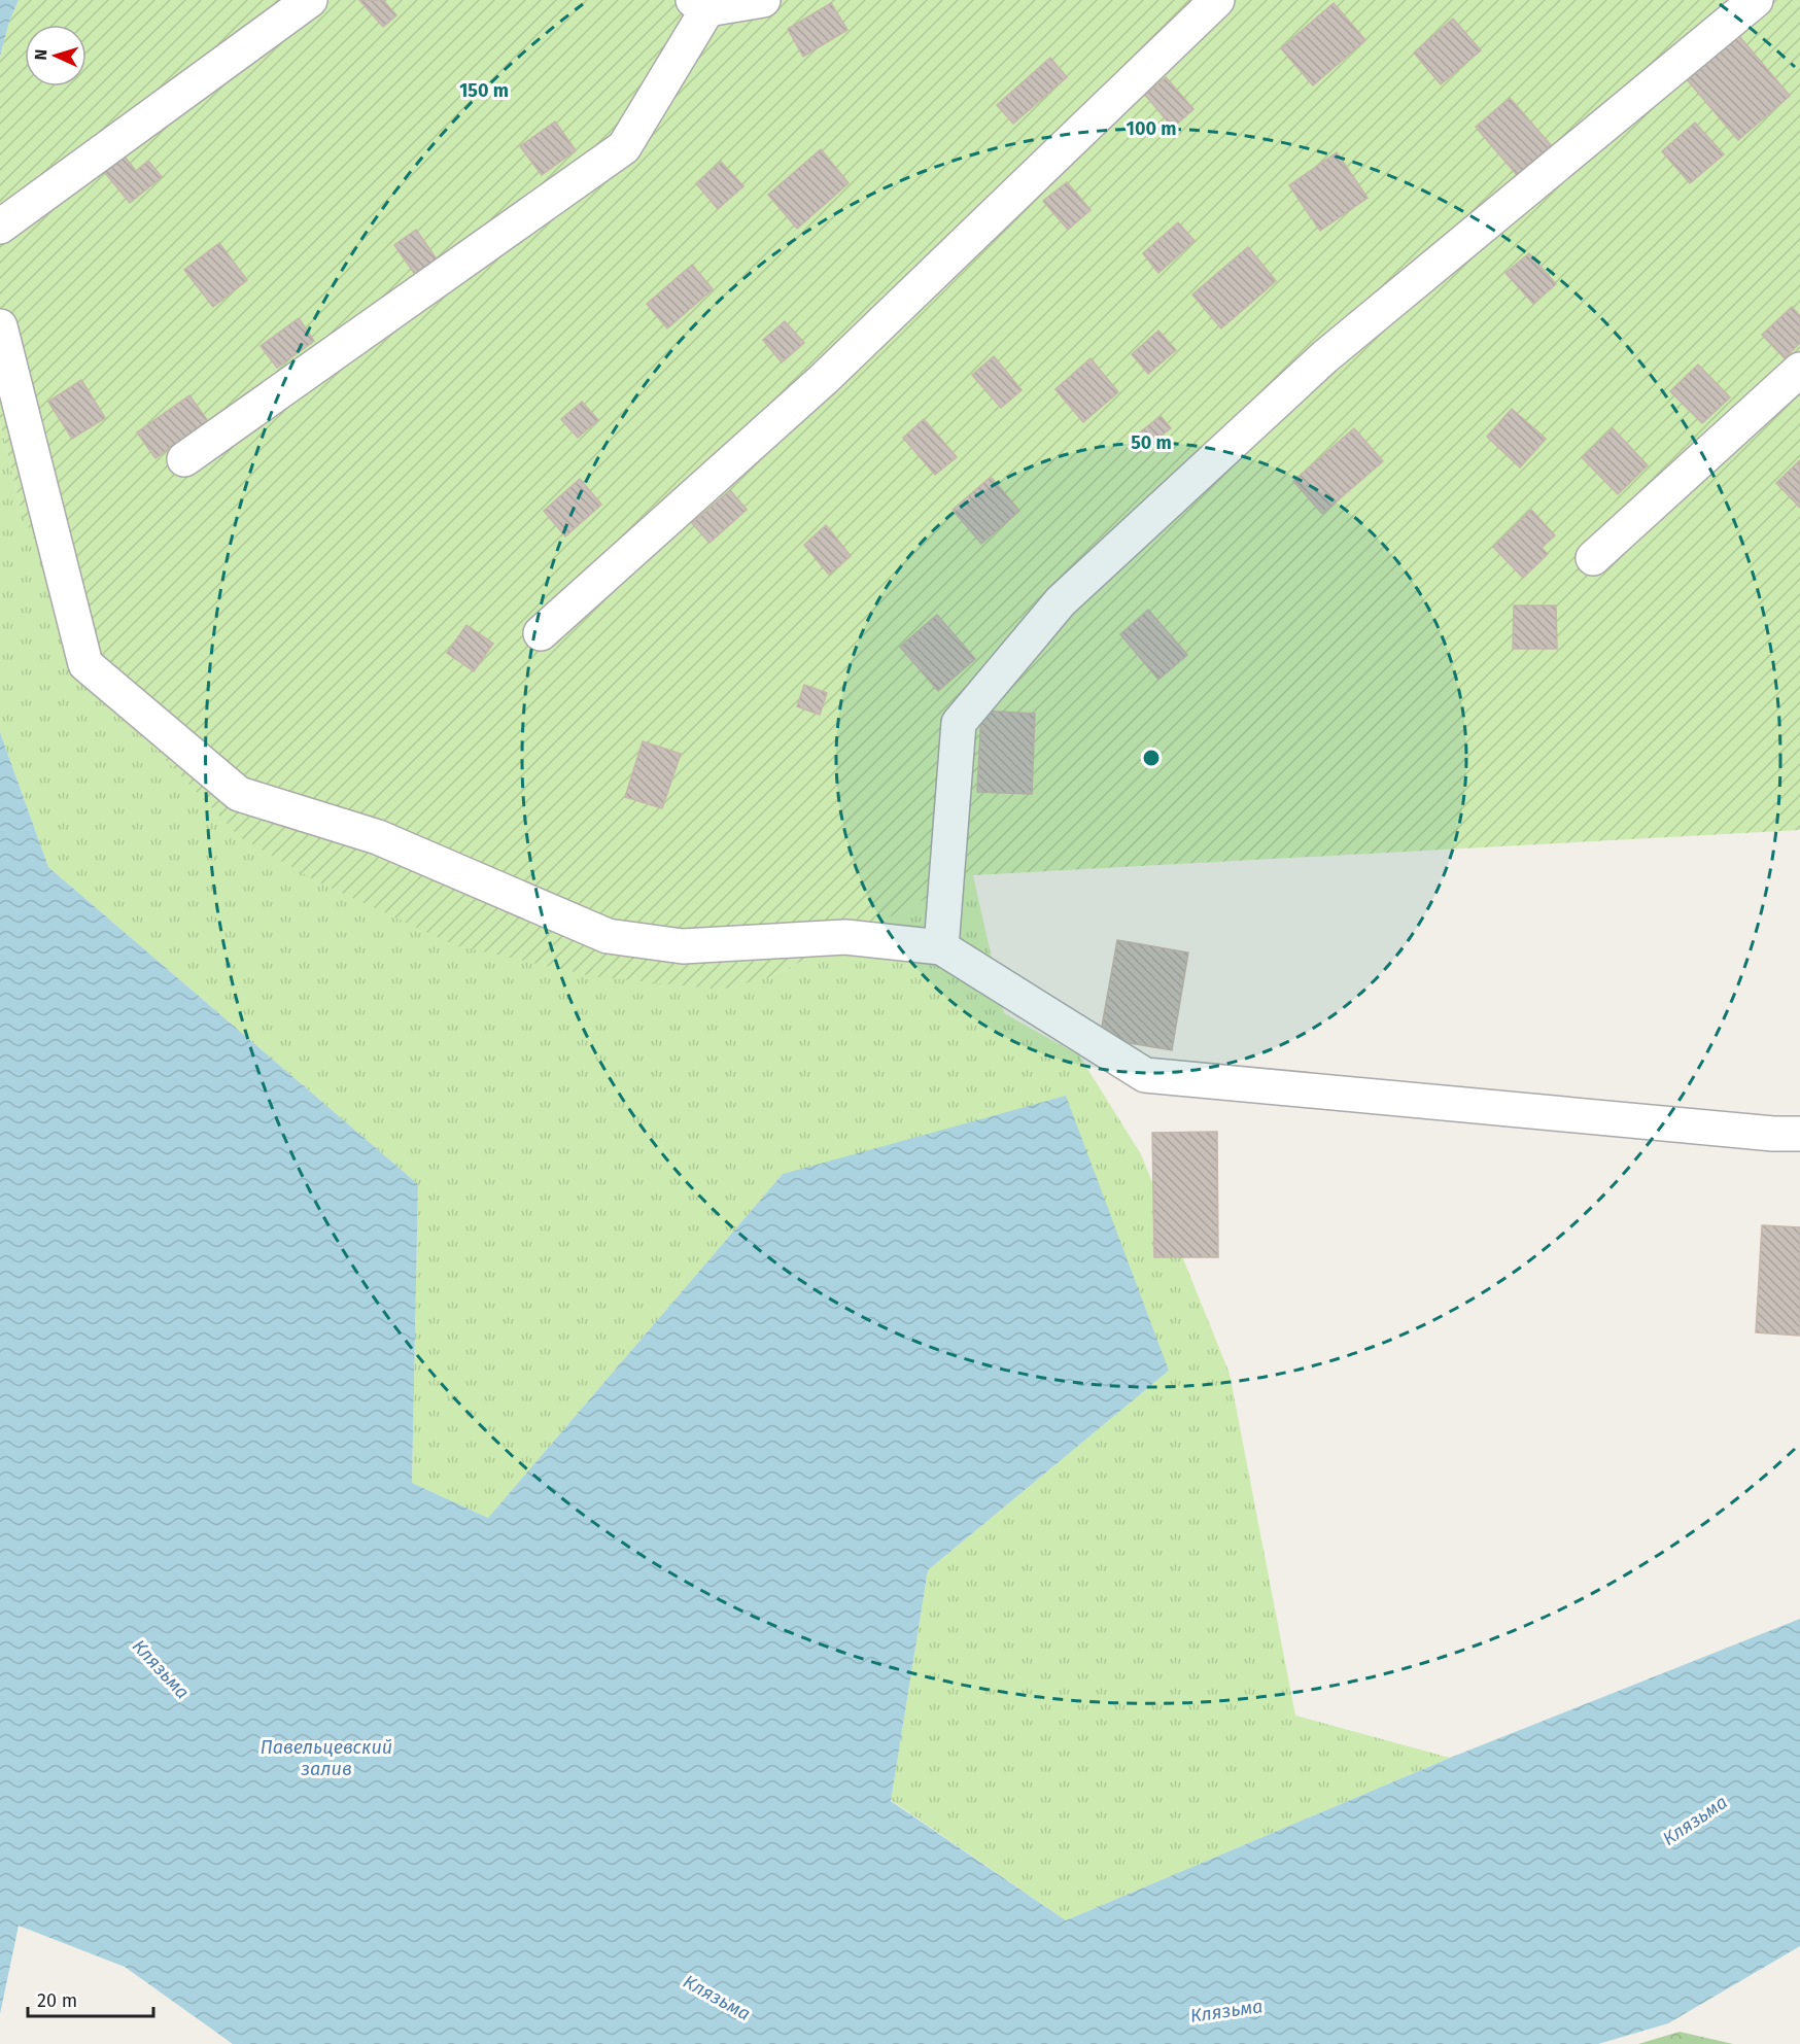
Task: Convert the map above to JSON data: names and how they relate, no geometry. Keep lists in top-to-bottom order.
{
  "water": ["Клязьма", "Павельцевский залив"],
  "scale_bar": "20 m",
  "north": "left",
  "rings": ["150 m", "100 m", "50 m"]
}
